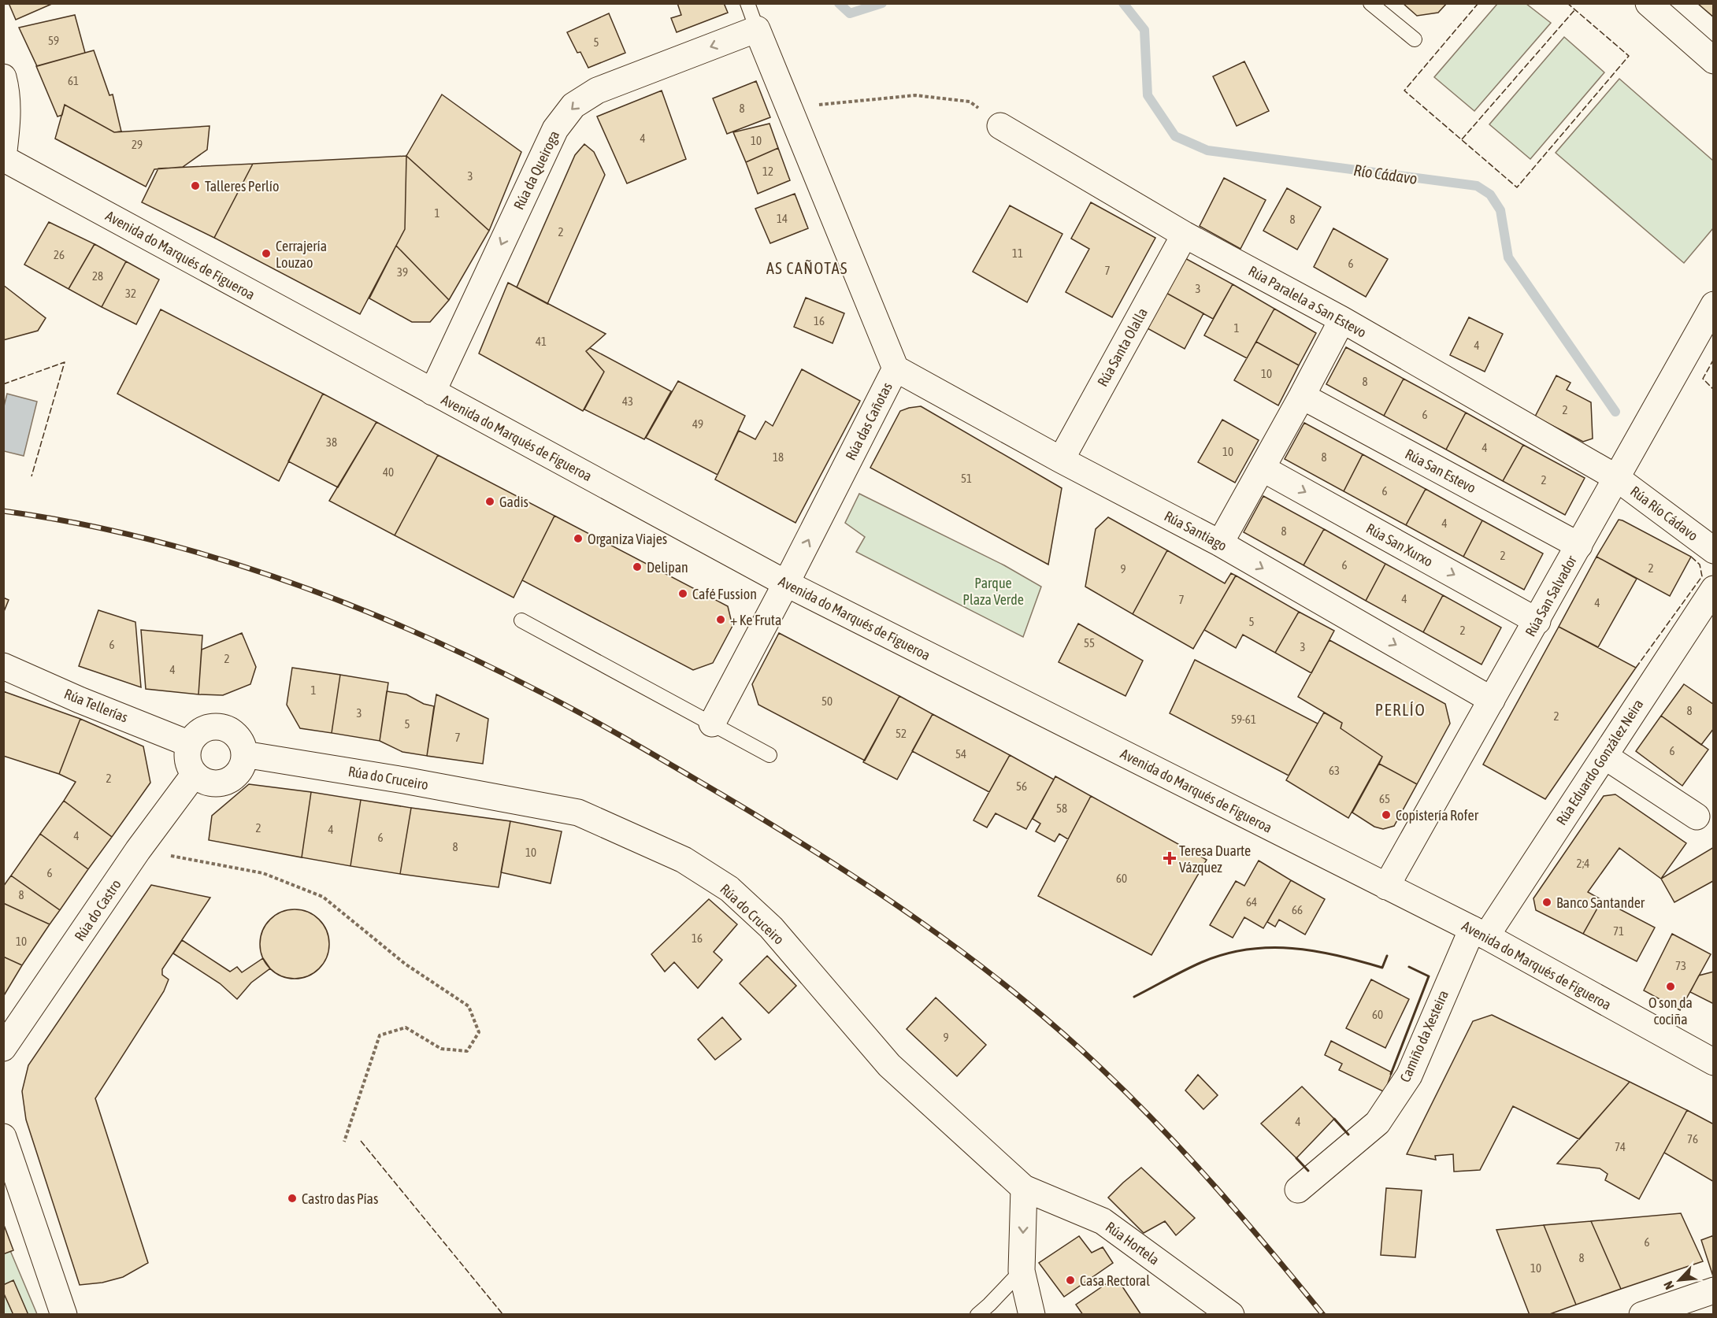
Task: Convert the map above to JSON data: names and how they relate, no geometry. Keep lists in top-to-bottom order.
{
  "streets": {
    "street": [
      "Rúa da Queiroga",
      "Avenida do Marqués de Figueroa",
      "Rúa Paralela a San Estevo",
      "Rúa Santa Olalla",
      "Rúa das Cañotas",
      "Rúa San Estevo",
      "Rúa Río Cádavo",
      "Rúa Santiago",
      "Rúa San Xurxo",
      "Rúa San Salvador",
      "Rúa Tellerías",
      "Rúa Eduardo González Neira",
      "Rúa do Cruceiro",
      "Rúa do Castro",
      "Camiño da Xesteira",
      "Rúa Hortela"
    ]
  },
  "crossings": [
    ["Rúa da Queiroga", "Avenida do Marqués de Figueroa"],
    ["Rúa da Queiroga", "Rúa das Cañotas"],
    ["Avenida do Marqués de Figueroa", "Rúa das Cañotas"],
    ["Avenida do Marqués de Figueroa", "Rúa San Salvador"],
    ["Avenida do Marqués de Figueroa", "Rúa Eduardo González Neira"],
    ["Avenida do Marqués de Figueroa", "Camiño da Xesteira"],
    ["Rúa Paralela a San Estevo", "Rúa Santa Olalla"],
    ["Rúa Paralela a San Estevo", "Rúa Río Cádavo"],
    ["Rúa Paralela a San Estevo", "Rúa San Salvador"],
    ["Rúa Santa Olalla", "Rúa Santiago"],
    ["Rúa das Cañotas", "Rúa Santiago"],
    ["Rúa San Estevo", "Rúa San Salvador"],
    ["Rúa Río Cádavo", "Rúa San Salvador"],
    ["Rúa Santiago", "Rúa San Salvador"],
    ["Rúa San Xurxo", "Rúa San Salvador"],
    ["Rúa Tellerías", "Rúa do Cruceiro"],
    ["Rúa Tellerías", "Rúa do Castro"],
    ["Rúa Eduardo González Neira", "Camiño da Xesteira"],
    ["Rúa do Cruceiro", "Rúa do Castro"],
    ["Rúa do Cruceiro", "Rúa Hortela"]
  ],
  "one_way": ["Rúa da Queiroga", "Rúa Santiago", "Rúa San Xurxo"],
  "districts": ["AS CAÑOTAS", "PERLÍO"],
  "water": ["Río Cádavo"],
  "parks": ["Parque Plaza Verde"],
  "places": {
    "other": [
      "Talleres Perlío",
      "Cerrajería Louzao",
      "Gadis",
      "Organiza Viajes",
      "Delipan",
      "Café Fussion",
      "+ Ke Fruta",
      "Copistería Rofer",
      "Banco Santander",
      "O son da cociña",
      "Castro das Pías",
      "Casa Rectoral"
    ],
    "health": ["Teresa Duarte Vázquez"]
  },
  "house_numbers": [
    "59",
    "5",
    "61",
    "8",
    "4",
    "10",
    "29",
    "12",
    "3",
    "1",
    "14",
    "8",
    "2",
    "11",
    "26",
    "6",
    "7",
    "39",
    "28",
    "3",
    "32",
    "16",
    "1",
    "41",
    "4",
    "10",
    "8",
    "43",
    "2",
    "6",
    "49",
    "38",
    "4",
    "10",
    "18",
    "8",
    "40",
    "51",
    "2",
    "6",
    "4",
    "8",
    "2",
    "6",
    "2",
    "9",
    "4",
    "7",
    "4",
    "5",
    "2",
    "55",
    "6",
    "3",
    "2",
    "4",
    "1",
    "50",
    "8",
    "3",
    "2",
    "59-61",
    "5",
    "52",
    "7",
    "6",
    "54",
    "63",
    "2",
    "56",
    "65",
    "58",
    "2",
    "4",
    "4",
    "6",
    "8",
    "10",
    "2;4",
    "6",
    "60",
    "8",
    "64",
    "66",
    "71",
    "16",
    "10",
    "73",
    "60",
    "9",
    "4",
    "76",
    "74",
    "6",
    "8",
    "10"
  ],
  "north": "bottom left"
}
